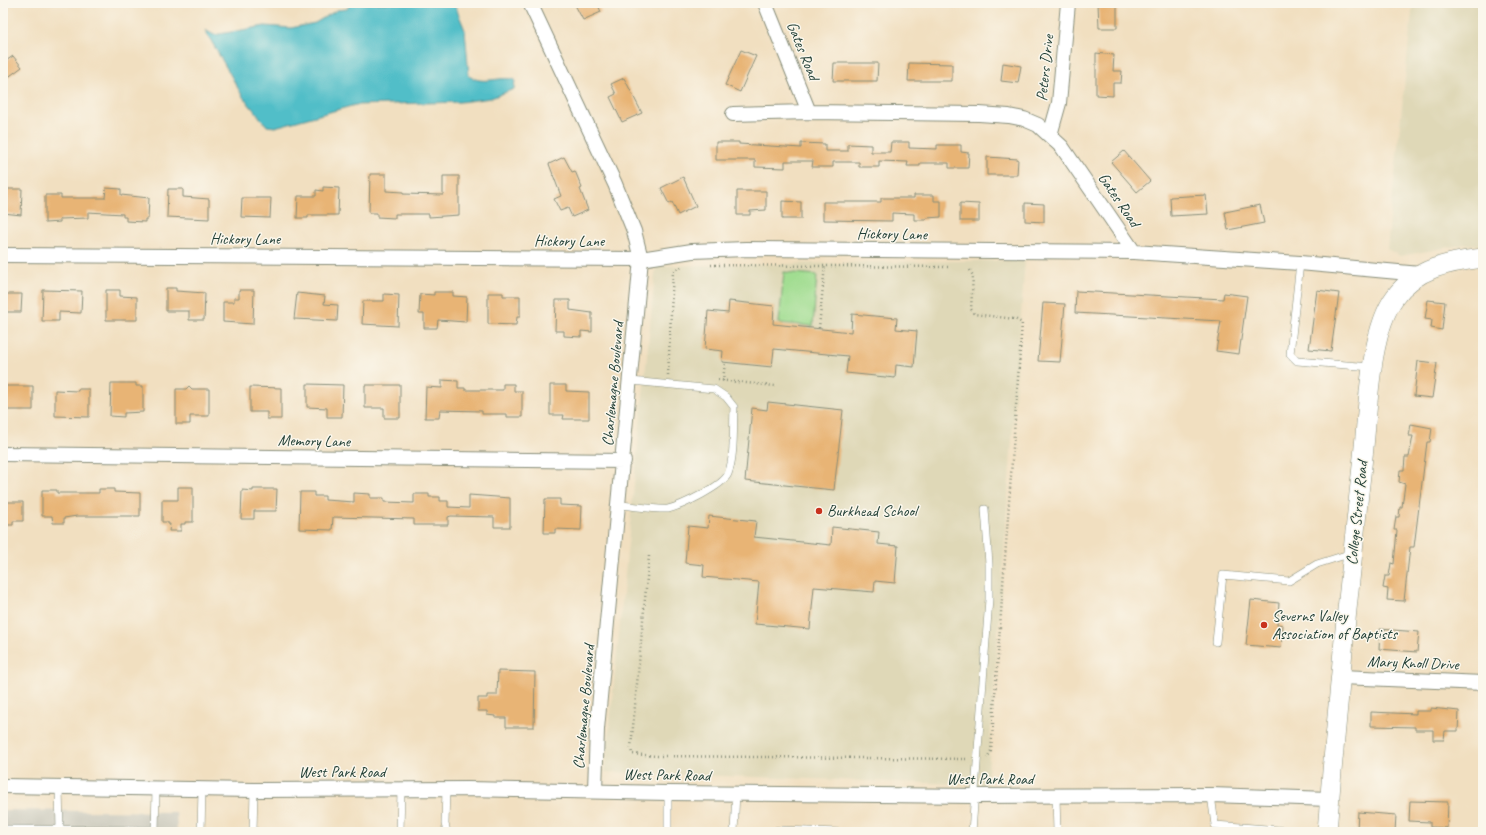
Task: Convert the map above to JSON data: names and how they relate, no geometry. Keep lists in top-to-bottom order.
{
  "streets": {
    "street": [
      "Gates Road",
      "Peters Drive",
      "Hickory Lane",
      "Charlemagne Boulevard",
      "Memory Lane",
      "College Street Road",
      "Mary Knoll Drive",
      "West Park Road"
    ]
  },
  "crossings": [
    ["Gates Road", "Peters Drive"],
    ["Gates Road", "Hickory Lane"],
    ["Gates Road", "College Street Road"],
    ["Hickory Lane", "Charlemagne Boulevard"],
    ["Charlemagne Boulevard", "Memory Lane"],
    ["Charlemagne Boulevard", "West Park Road"],
    ["College Street Road", "Mary Knoll Drive"],
    ["College Street Road", "West Park Road"]
  ],
  "places": ["Burkhead School", "Severns Valley Association of Baptists"]
}
